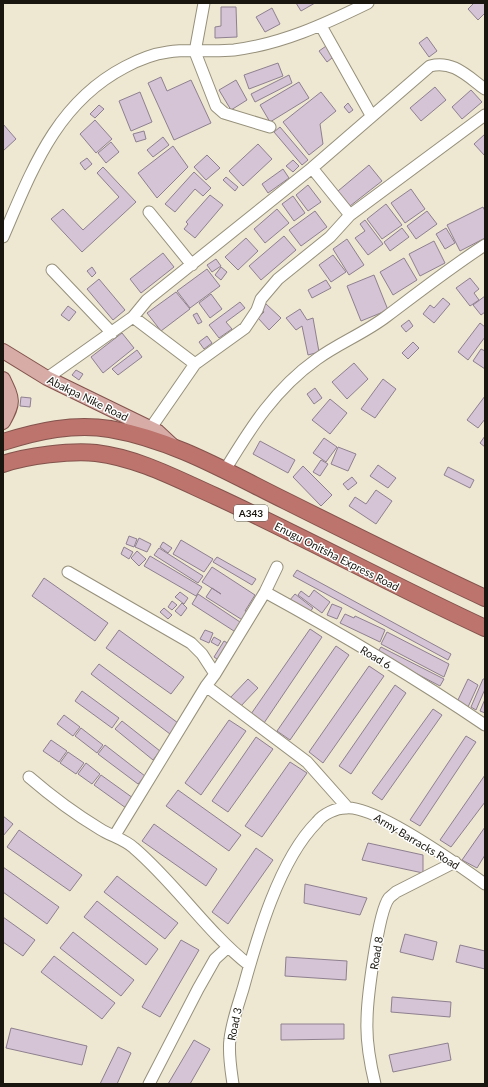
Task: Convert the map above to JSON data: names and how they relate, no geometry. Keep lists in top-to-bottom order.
{
  "streets": {
    "highway": ["A343", "Enugu Onitsha Express Road"],
    "main road": ["Abakpa Nike Road"],
    "street": [
      "Road 6",
      "Army Barracks Road",
      "Road 8",
      "Road 3"
    ]
  },
  "crossings": [
    ["Abakpa Nike Road", "A343"],
    ["Army Barracks Road", "Road 8"],
    ["Army Barracks Road", "Road 3"]
  ]
}
